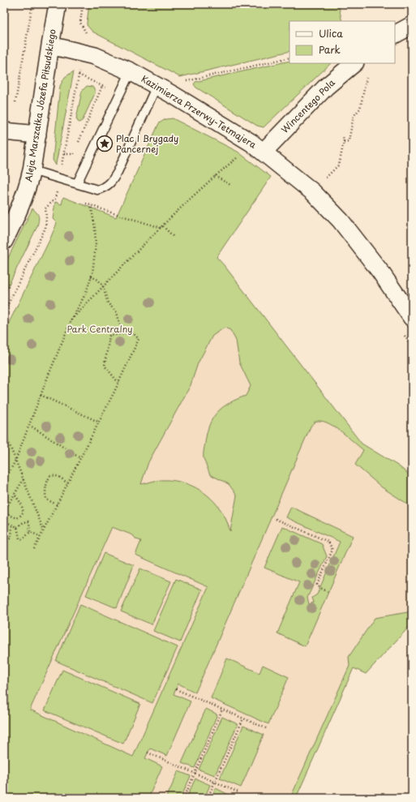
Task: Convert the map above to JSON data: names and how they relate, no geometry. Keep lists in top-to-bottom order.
{
  "streets": {
    "street": ["Aleja Marszałka Józefa Piłsudskiego", "Wincentego Pola", "Kazimierza Przerwy-Tetmajera"]
  },
  "crossings": [
    ["Aleja Marszałka Józefa Piłsudskiego", "Kazimierza Przerwy-Tetmajera"],
    ["Wincentego Pola", "Kazimierza Przerwy-Tetmajera"]
  ],
  "parks": ["Park Centralny"],
  "places": {
    "place": ["Plac I Brygady Pancernej"]
  },
  "legend": ["Ulica", "Park"]
}
